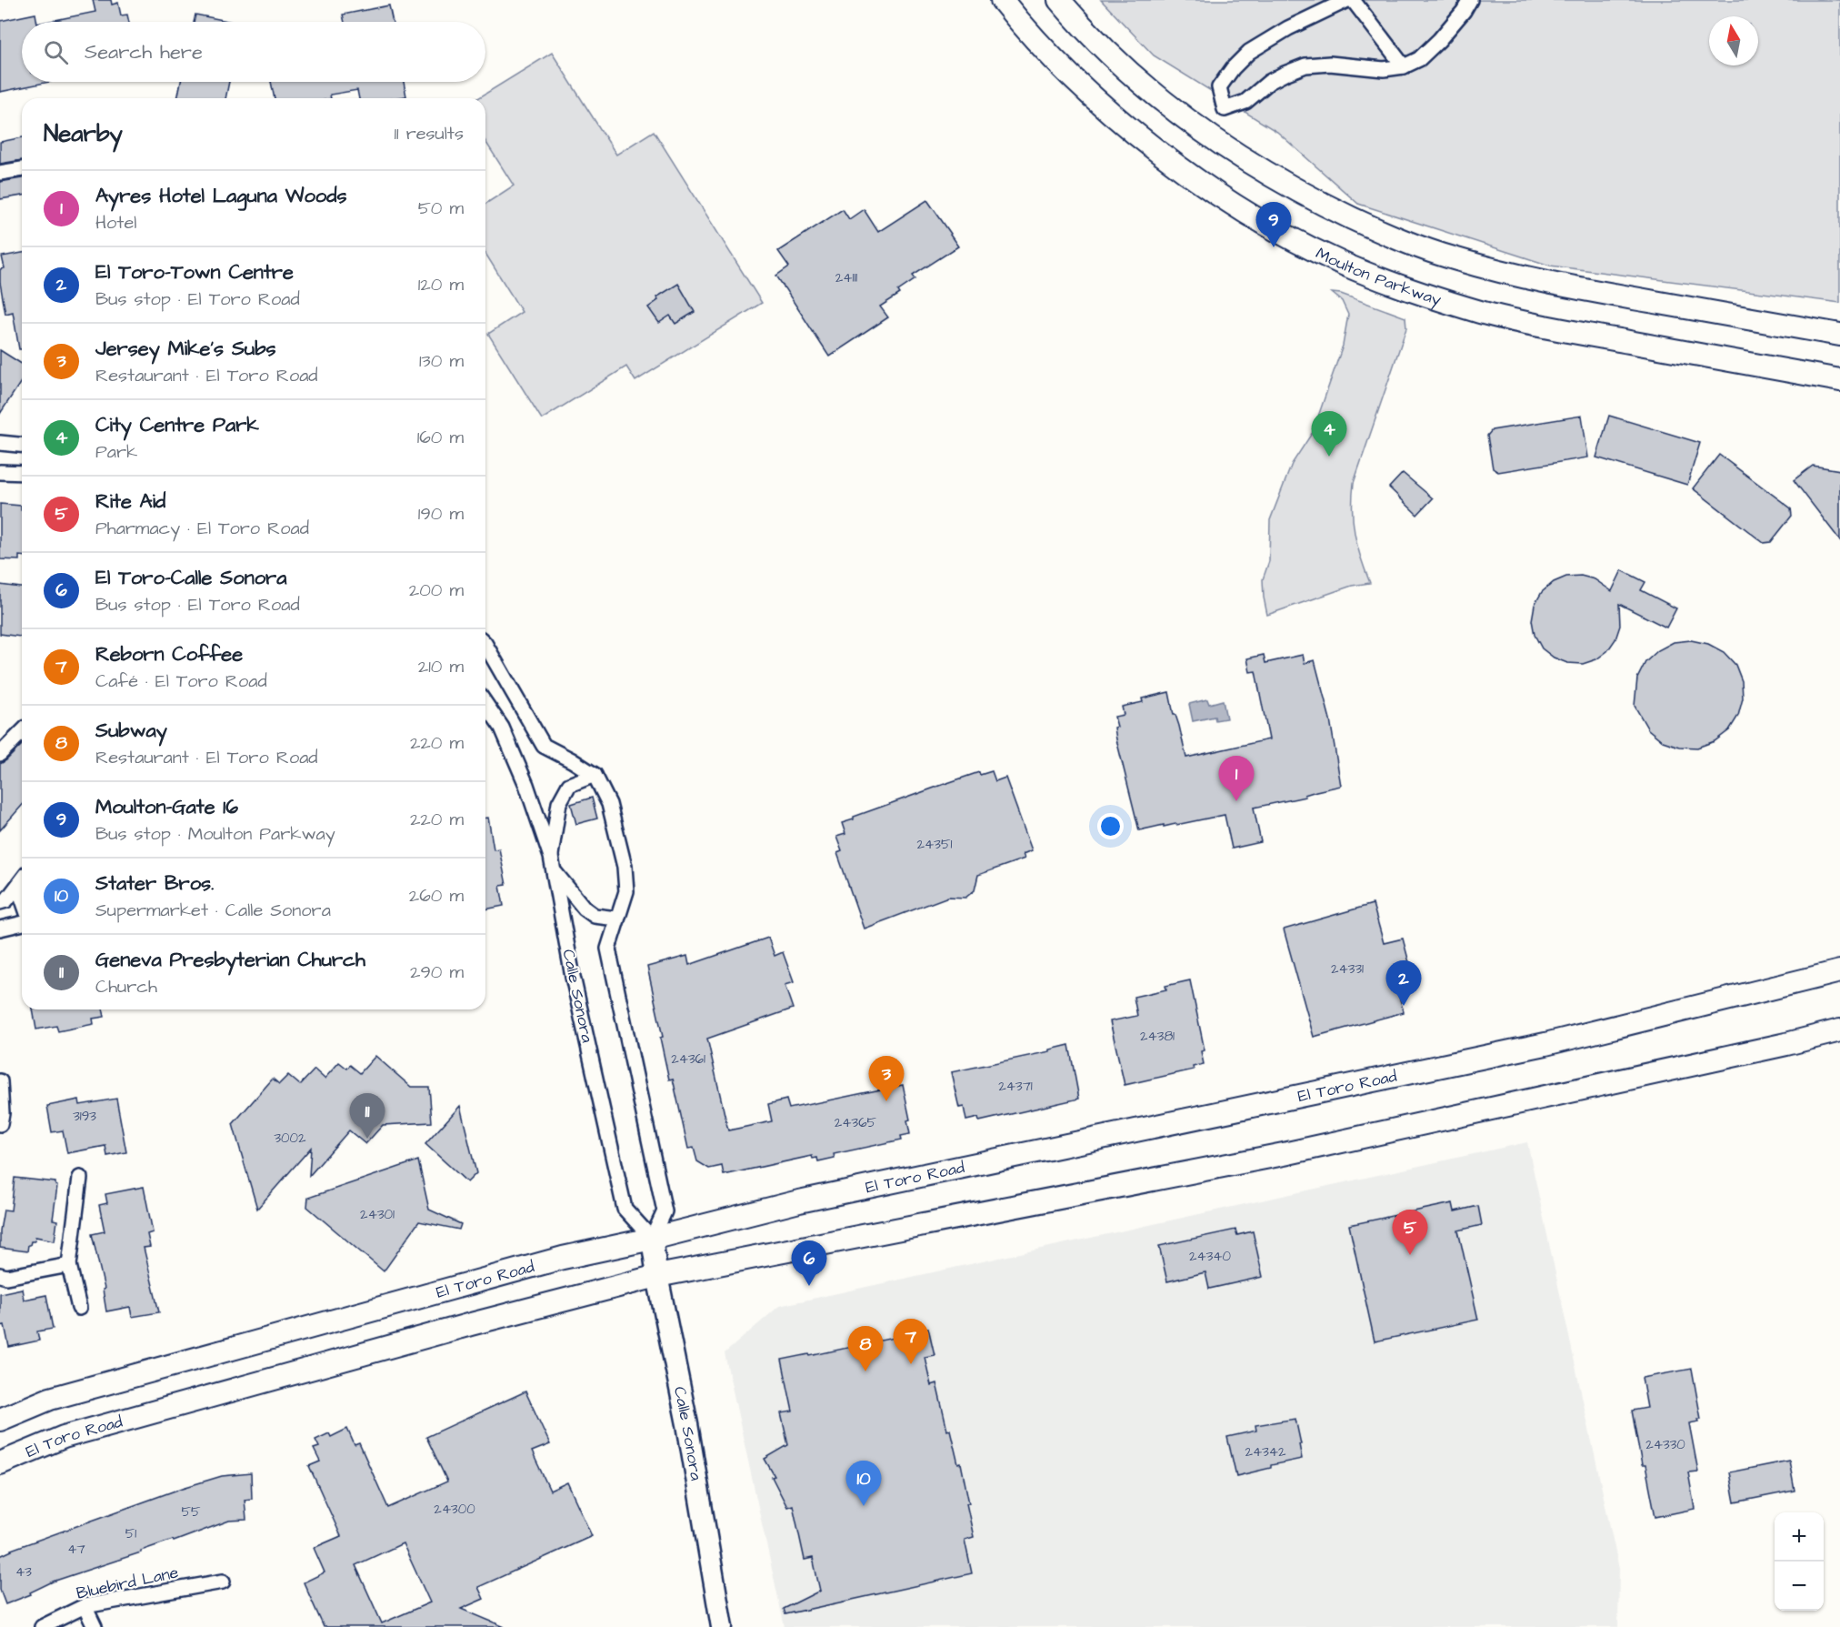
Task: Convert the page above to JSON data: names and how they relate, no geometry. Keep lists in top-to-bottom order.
{
  "streets": {
    "main road": ["Moulton Parkway", "El Toro Road"],
    "street": ["Calle Sonora", "Bluebird Lane"]
  },
  "crossings": [
    ["Calle Sonora", "El Toro Road"]
  ],
  "house_numbers": [
    "24111",
    "24351",
    "24331",
    "24381",
    "24361",
    "24371",
    "3193",
    "24365",
    "3002",
    "24301",
    "24340",
    "24330",
    "24342",
    "24300",
    "55",
    "51",
    "47",
    "43"
  ],
  "north": "top",
  "page": {
    "search": "Search here",
    "heading": ["Nearby", "11 results"],
    "list": [
      {
        "mark": "1",
        "name": "Ayres Hotel Laguna Woods",
        "note": "Hotel",
        "value": "50 m"
      },
      {
        "mark": "2",
        "name": "El Toro-Town Centre",
        "note": "Bus stop · El Toro Road",
        "value": "120 m"
      },
      {
        "mark": "3",
        "name": "Jersey Mike's Subs",
        "note": "Restaurant · El Toro Road",
        "value": "130 m"
      },
      {
        "mark": "4",
        "name": "City Centre Park",
        "note": "Park",
        "value": "160 m"
      },
      {
        "mark": "5",
        "name": "Rite Aid",
        "note": "Pharmacy · El Toro Road",
        "value": "190 m"
      },
      {
        "mark": "6",
        "name": "El Toro-Calle Sonora",
        "note": "Bus stop · El Toro Road",
        "value": "200 m"
      },
      {
        "mark": "7",
        "name": "Reborn Coffee",
        "note": "Café · El Toro Road",
        "value": "210 m"
      },
      {
        "mark": "8",
        "name": "Subway",
        "note": "Restaurant · El Toro Road",
        "value": "220 m"
      },
      {
        "mark": "9",
        "name": "Moulton-Gate 16",
        "note": "Bus stop · Moulton Parkway",
        "value": "220 m"
      },
      {
        "mark": "10",
        "name": "Stater Bros.",
        "note": "Supermarket · Calle Sonora",
        "value": "260 m"
      },
      {
        "mark": "11",
        "name": "Geneva Presbyterian Church",
        "note": "Church",
        "value": "290 m"
      }
    ],
    "pins": [
      "9",
      "4",
      "1",
      "2",
      "3",
      "11",
      "5",
      "6",
      "7",
      "8",
      "10"
    ],
    "map_buttons": ["+", "−"]
  }
}
